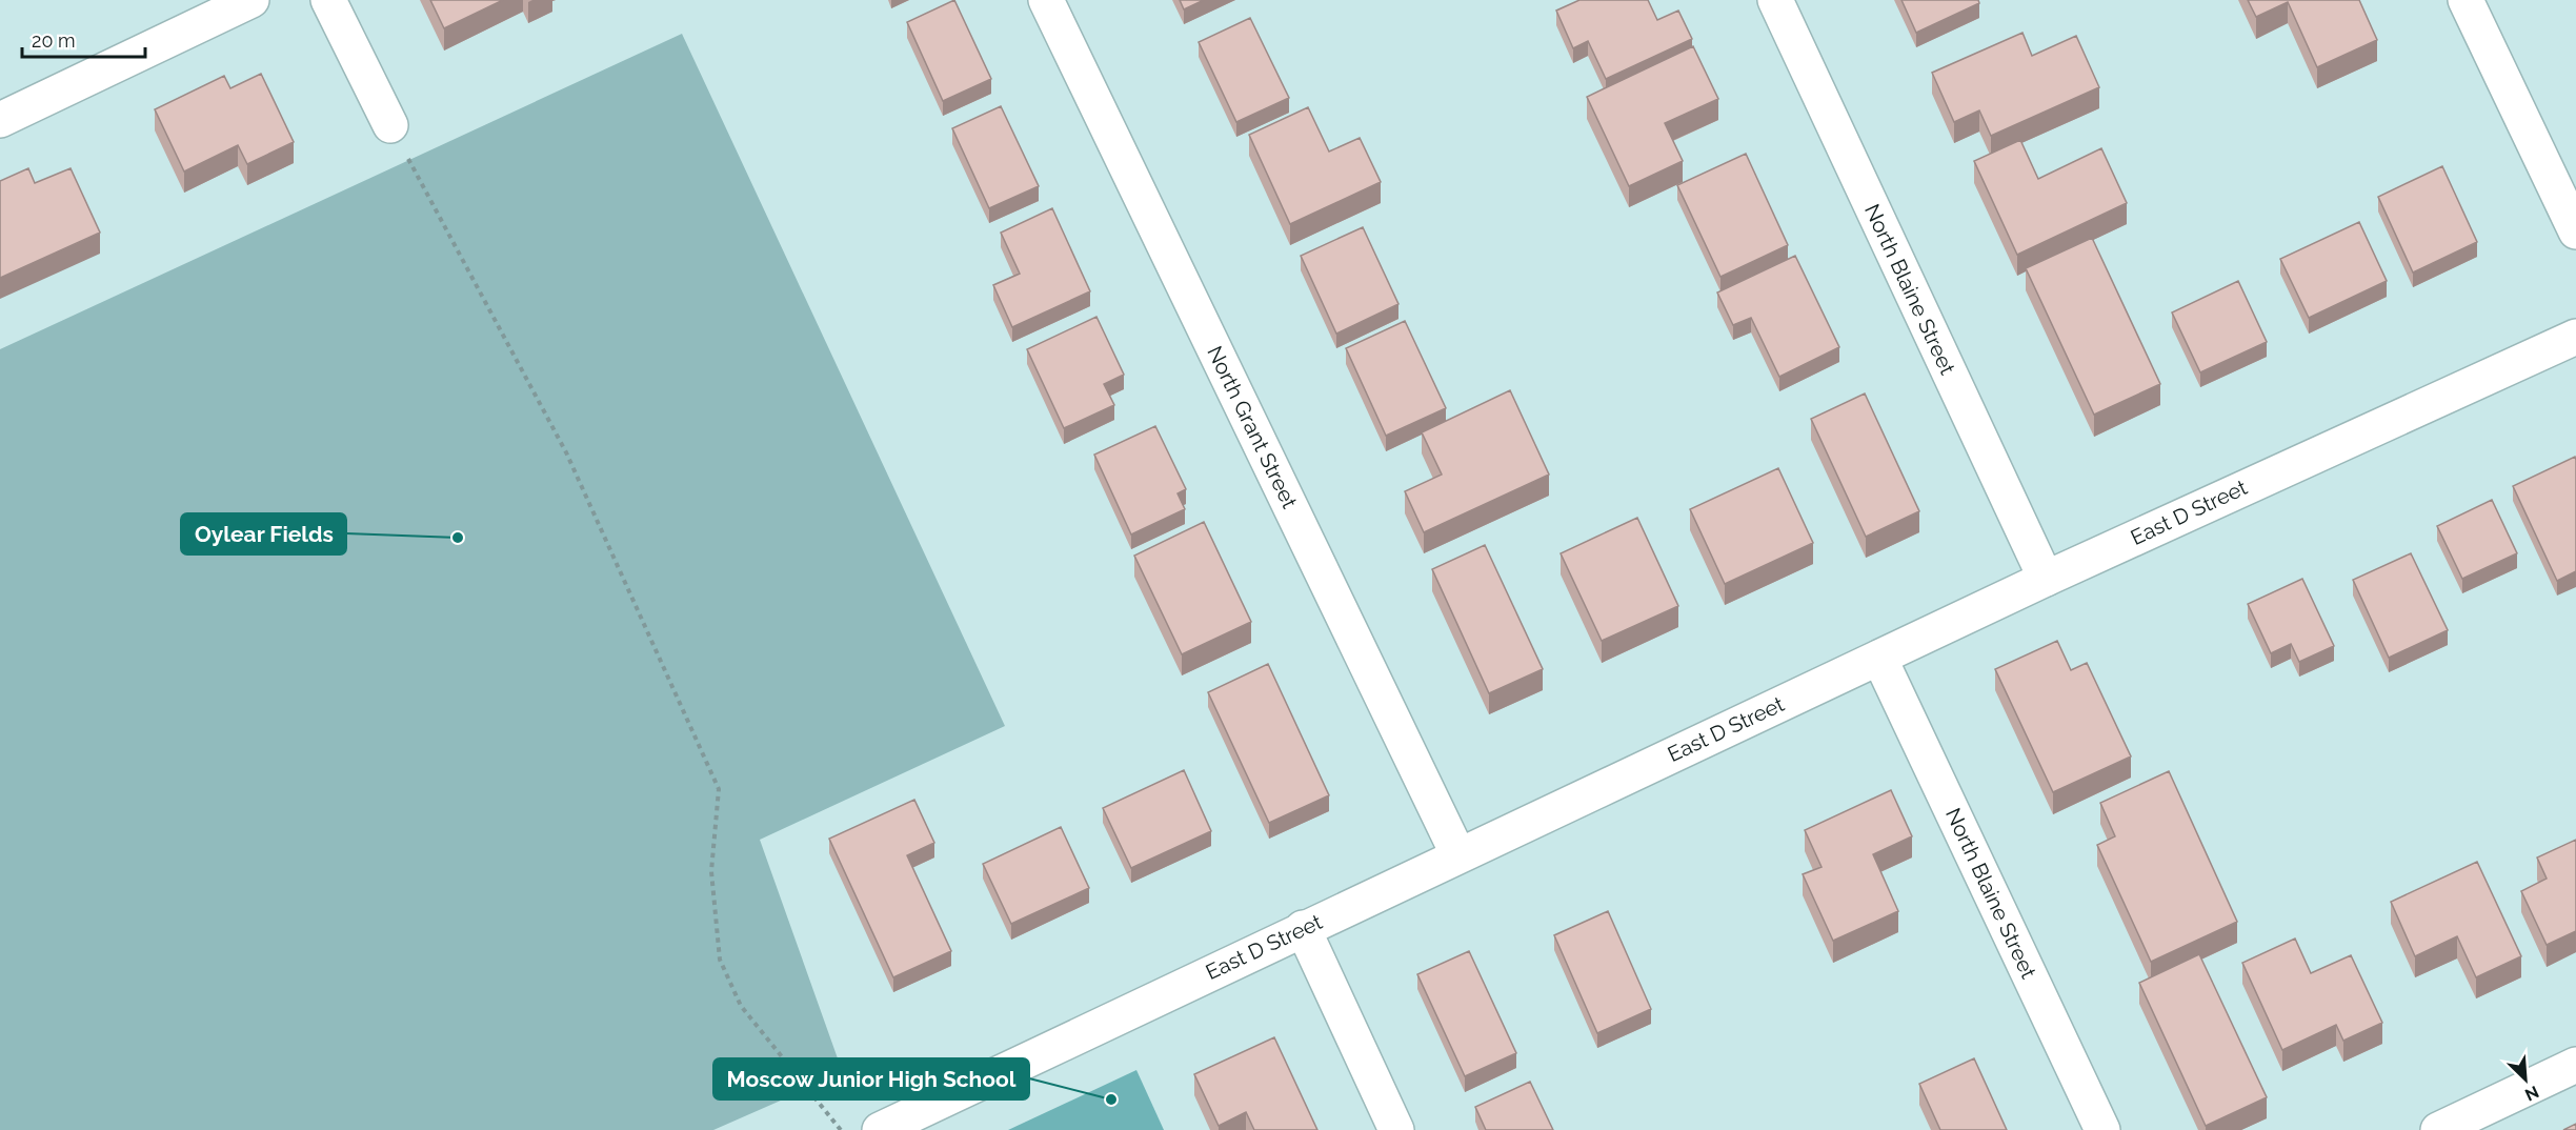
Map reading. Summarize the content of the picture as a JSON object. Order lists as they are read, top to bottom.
{
  "streets": {
    "street": ["North Blaine Street", "North Grant Street", "East D Street"]
  },
  "crossings": [
    ["North Blaine Street", "East D Street"],
    ["North Grant Street", "East D Street"]
  ],
  "places": ["Oylear Fields", "Moscow Junior High School"],
  "scale_bar": "20 m",
  "north": "bottom right"
}
